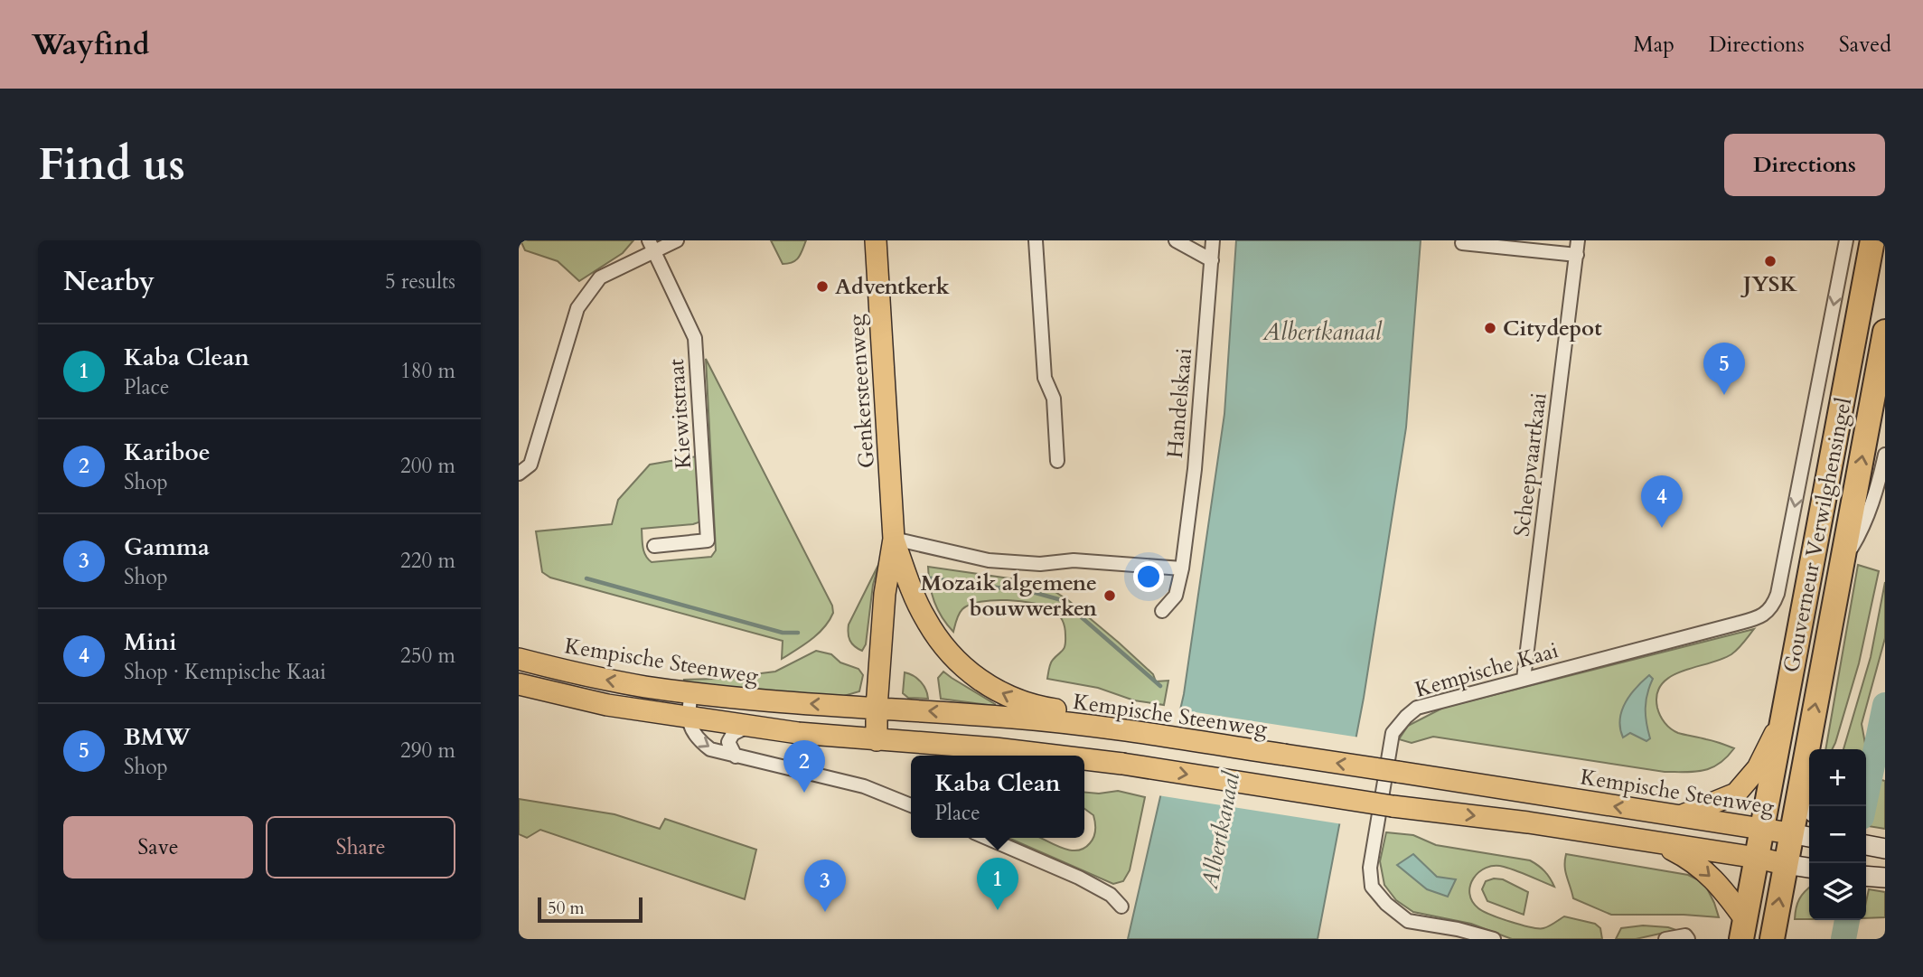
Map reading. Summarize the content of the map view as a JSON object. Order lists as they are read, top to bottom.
{
  "streets": {
    "highway": ["Gouverneur Verwilghensingel"],
    "main road": ["Genkersteenweg", "Kempische Steenweg"],
    "street": [
      "Handelskaai",
      "Kiewitstraat",
      "Scheepvaartkaai",
      "Kempische Kaai"
    ]
  },
  "crossings": [
    ["Genkersteenweg", "Kempische Steenweg"],
    ["Scheepvaartkaai", "Kempische Kaai"],
    ["Gouverneur Verwilghensingel", "Kempische Steenweg"],
    ["Gouverneur Verwilghensingel", "Kempische Kaai"]
  ],
  "one_way": ["Genkersteenweg"],
  "water": ["Albertkanaal"],
  "places": [
    "JYSK",
    "Adventkerk",
    "Citydepot",
    "Mozaik algemene bouwwerken"
  ],
  "scale_bar": "50 m",
  "page": {
    "header": "Wayfind",
    "nav": ["Map", "Directions", "Saved"],
    "buttons": [
      "Directions",
      ["Save", "Share"]
    ],
    "title": "Find us",
    "heading": ["Nearby", "5 results"],
    "list": [
      {
        "mark": "1",
        "name": "Kaba Clean",
        "note": "Place",
        "value": "180 m"
      },
      {
        "mark": "2",
        "name": "Kariboe",
        "note": "Shop",
        "value": "200 m"
      },
      {
        "mark": "3",
        "name": "Gamma",
        "note": "Shop",
        "value": "220 m"
      },
      {
        "mark": "4",
        "name": "Mini",
        "note": "Shop · Kempische Kaai",
        "value": "250 m"
      },
      {
        "mark": "5",
        "name": "BMW",
        "note": "Shop",
        "value": "290 m"
      }
    ],
    "pins": [
      "5",
      "4",
      "2",
      "1",
      "3"
    ],
    "map_buttons": ["+", "−"],
    "popup": ["Kaba Clean", "Place"],
    "scale": "50 m"
  }
}
